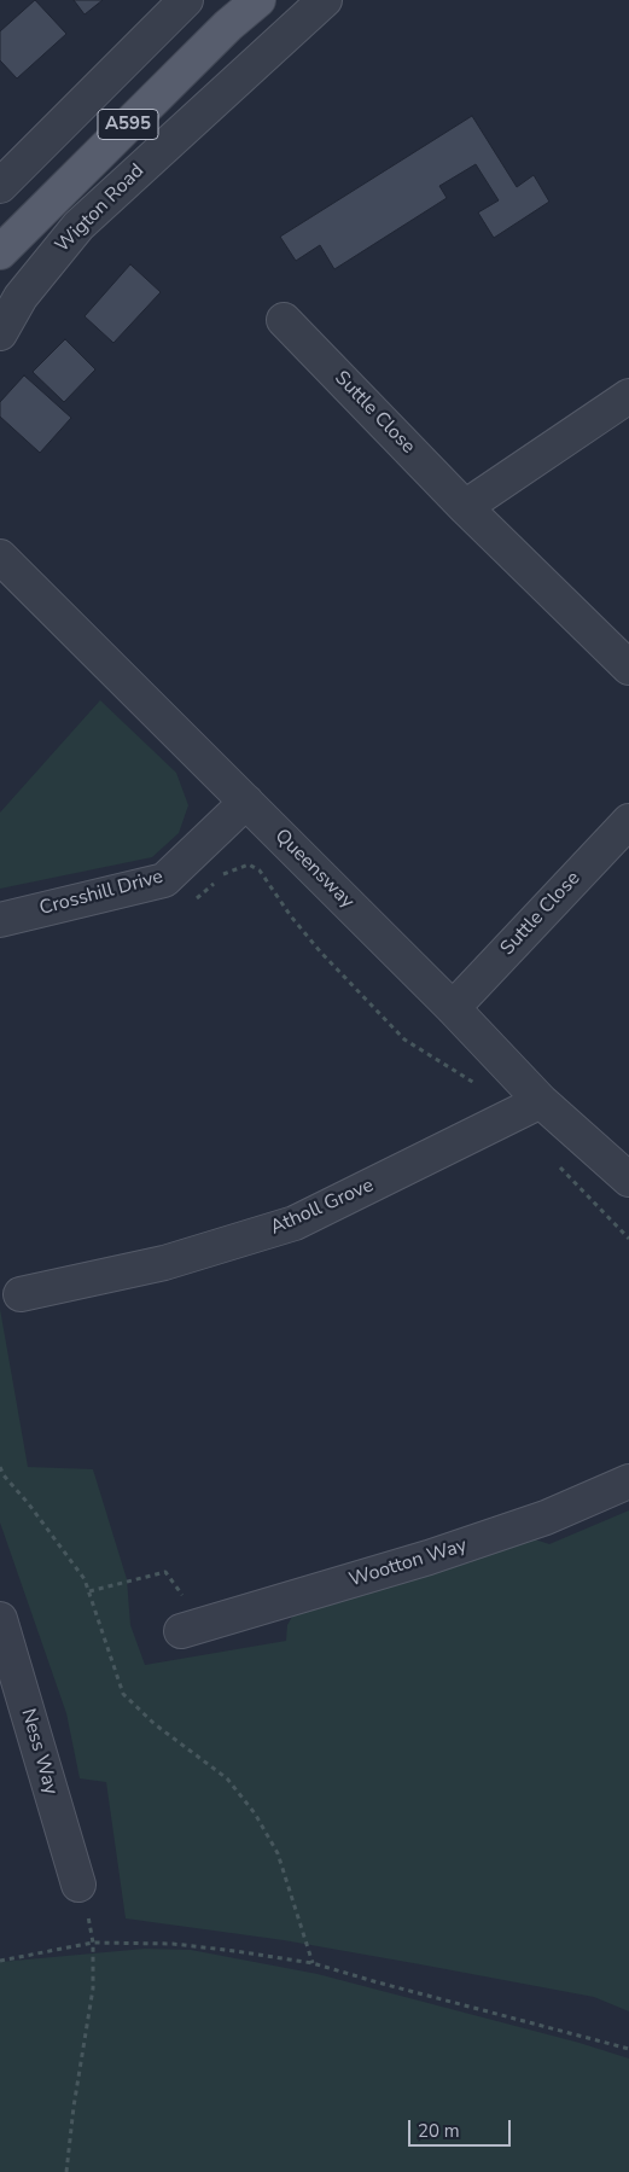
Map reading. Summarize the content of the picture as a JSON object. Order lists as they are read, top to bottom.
{
  "streets": {
    "main road": ["A595", "Wigton Road"],
    "street": [
      "Suttle Close",
      "Queensway",
      "Crosshill Drive",
      "Atholl Grove",
      "Wootton Way",
      "Ness Way"
    ]
  },
  "crossings": [
    ["Suttle Close", "Queensway"],
    ["Queensway", "Crosshill Drive"],
    ["Queensway", "Atholl Grove"]
  ],
  "scale_bar": "20 m"
}
